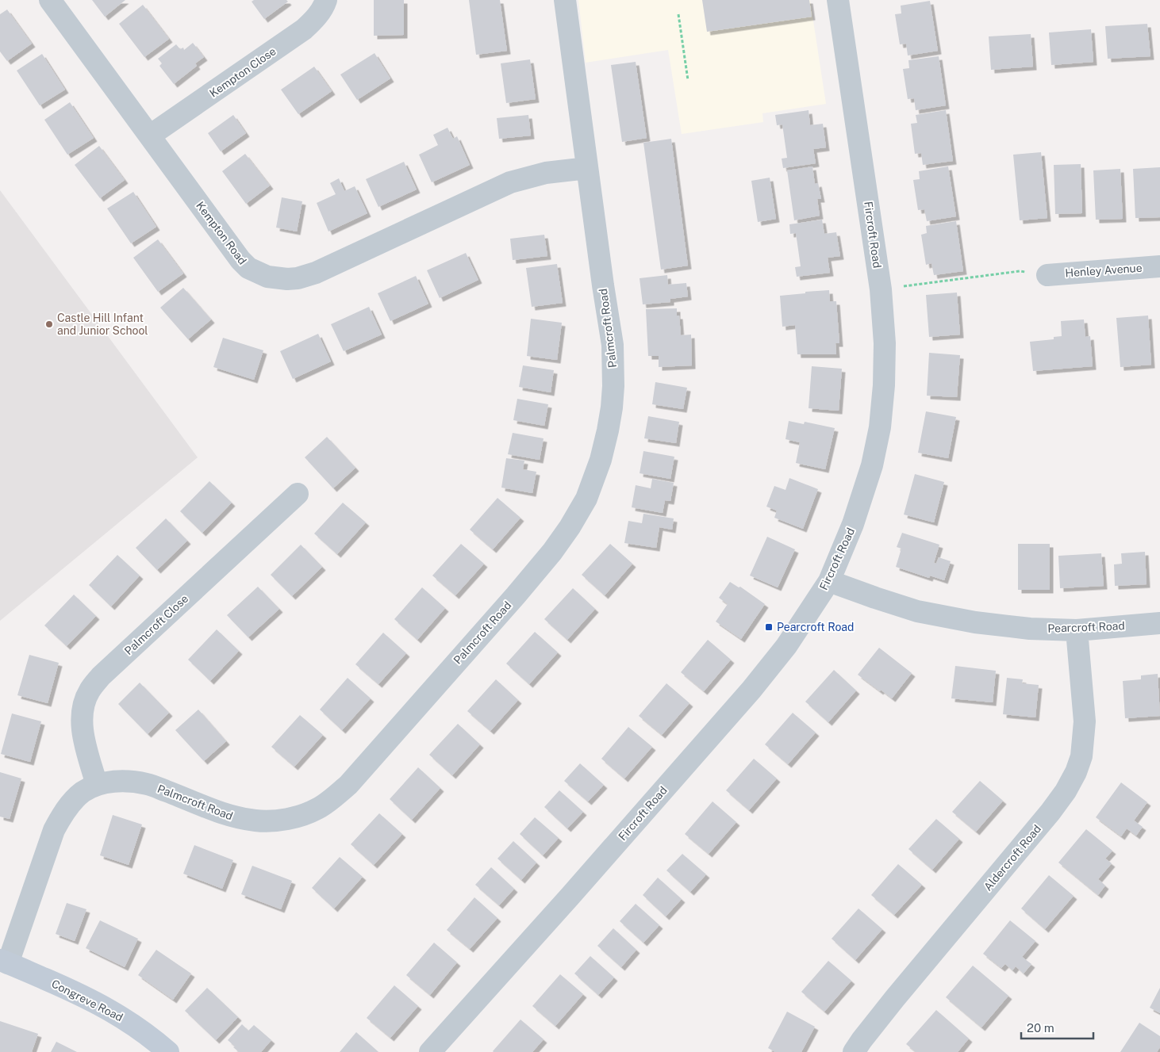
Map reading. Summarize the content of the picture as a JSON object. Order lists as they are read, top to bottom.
{
  "streets": {
    "street": [
      "Kempton Close",
      "Kempton Road",
      "Fircroft Road",
      "Henley Avenue",
      "Palmcroft Road",
      "Palmcroft Close",
      "Pearcroft Road",
      "Aldercroft Road",
      "Congreve Road"
    ]
  },
  "crossings": [
    ["Kempton Close", "Kempton Road"],
    ["Kempton Road", "Palmcroft Road"],
    ["Fircroft Road", "Pearcroft Road"],
    ["Palmcroft Road", "Palmcroft Close"],
    ["Palmcroft Road", "Congreve Road"],
    ["Pearcroft Road", "Aldercroft Road"]
  ],
  "places": {
    "other": ["Castle Hill Infant and Junior School"],
    "transit": ["Pearcroft Road"]
  },
  "scale_bar": "20 m"
}
